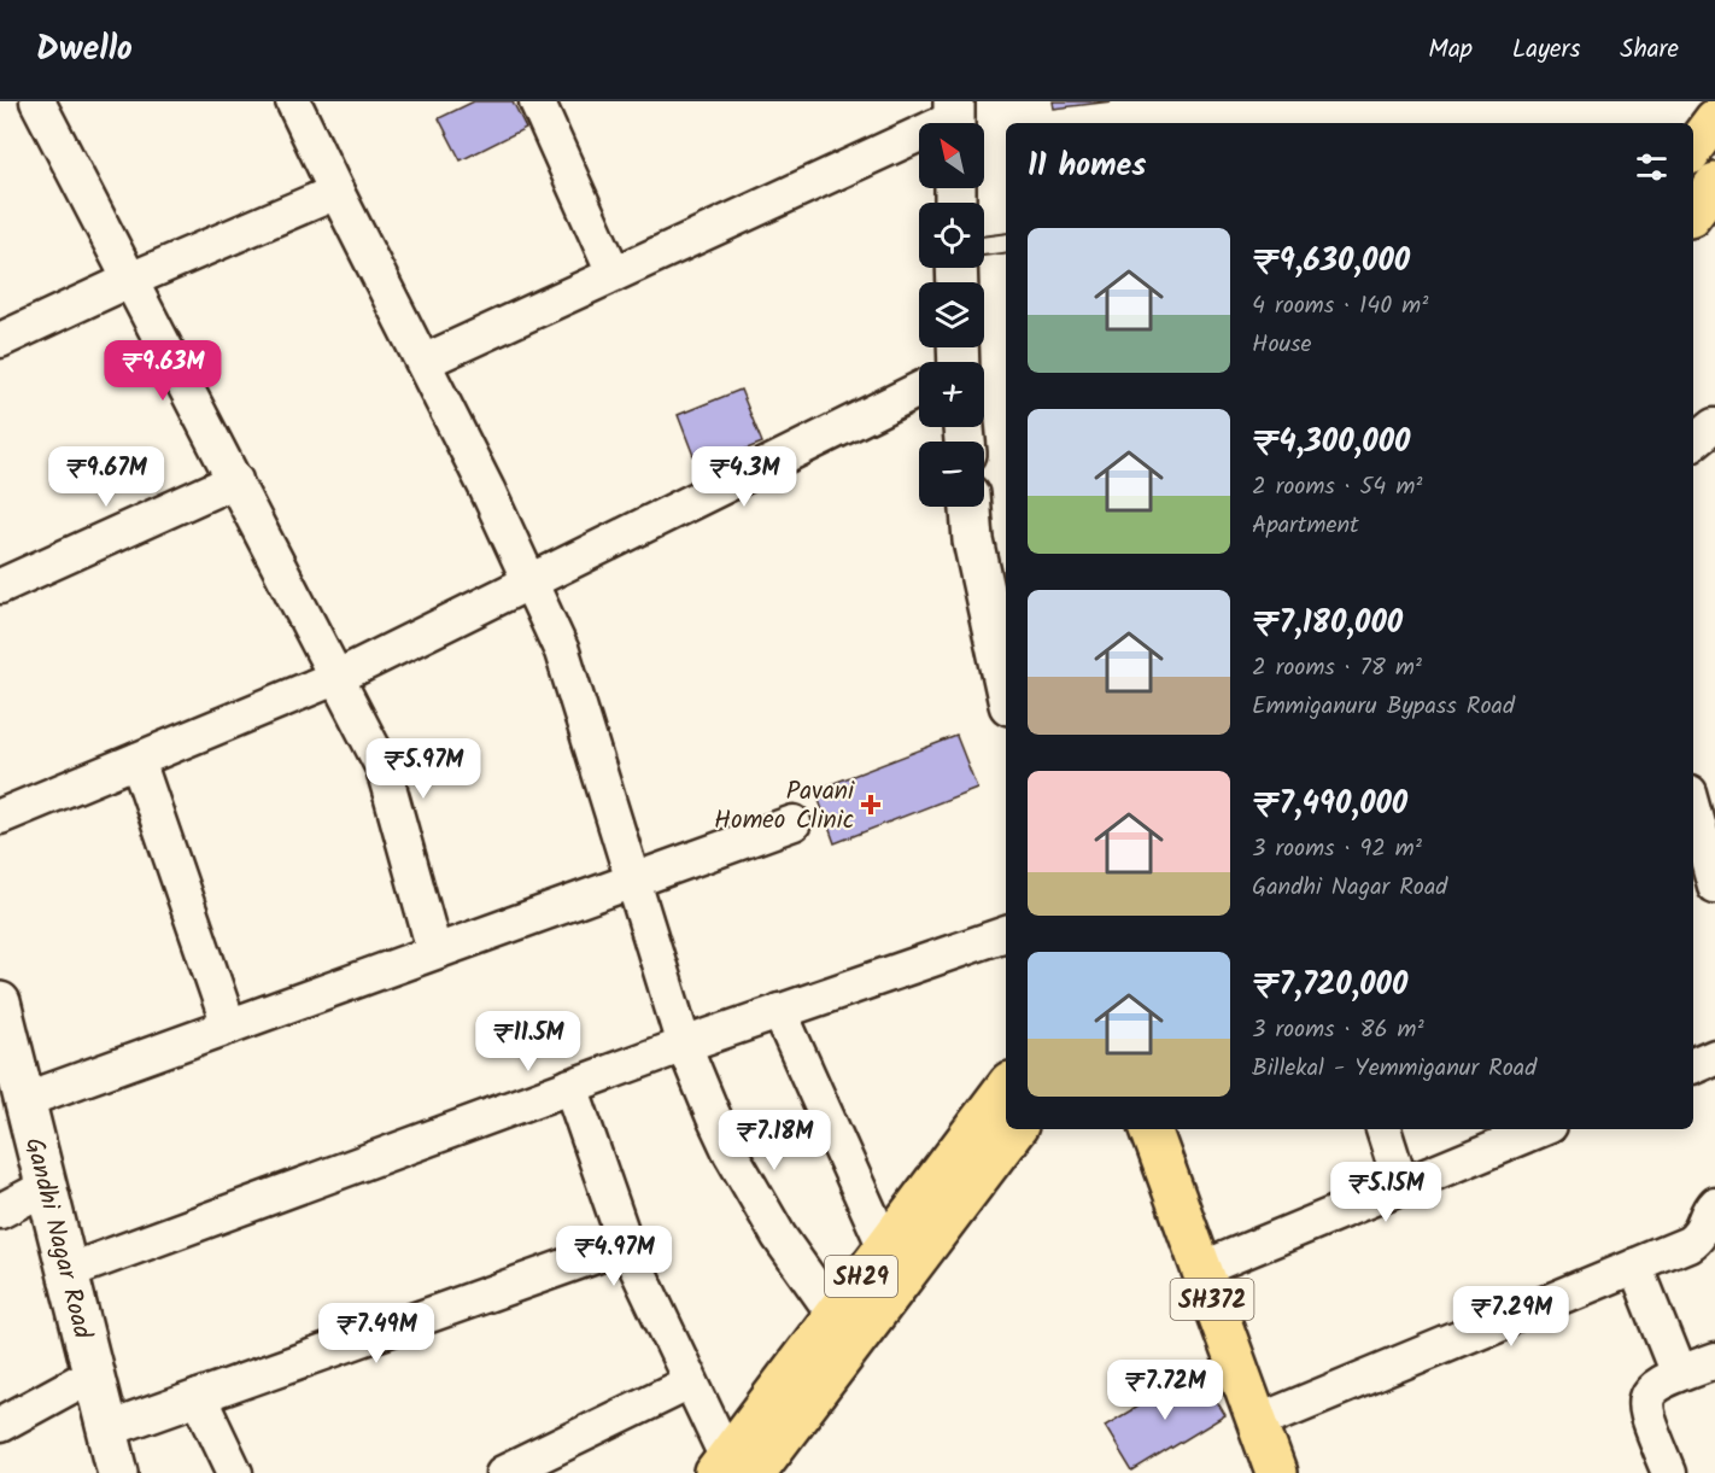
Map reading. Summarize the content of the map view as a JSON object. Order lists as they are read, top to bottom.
{
  "streets": {
    "main road": ["SH29", "SH372"],
    "street": ["Gandhi Nagar Road"]
  },
  "places": {
    "health": ["Pavani Homeo Clinic"]
  },
  "north": "top left",
  "page": {
    "header": "Dwello",
    "nav": ["Map", "Layers", "Share"],
    "map_buttons": ["+", "−"],
    "heading": "11 homes",
    "list": [
      {
        "name": "₹9,630,000",
        "note": "4 rooms · 140 m² · House"
      },
      {
        "name": "₹4,300,000",
        "note": "2 rooms · 54 m² · Apartment"
      },
      {
        "name": "₹7,180,000",
        "note": "2 rooms · 78 m² · Emmiganuru Bypass Road"
      },
      {
        "name": "₹7,490,000",
        "note": "3 rooms · 92 m² · Gandhi Nagar Road"
      },
      {
        "name": "₹7,720,000",
        "note": "3 rooms · 86 m² · Billekal - Yemmiganur Road"
      }
    ],
    "price": [
      "₹9.63M",
      "₹9.67M",
      "₹4.3M",
      "₹5.97M",
      "₹11.5M",
      "₹7.18M",
      "₹5.15M",
      "₹4.97M",
      "₹7.29M",
      "₹7.49M",
      "₹7.72M"
    ]
  }
}
